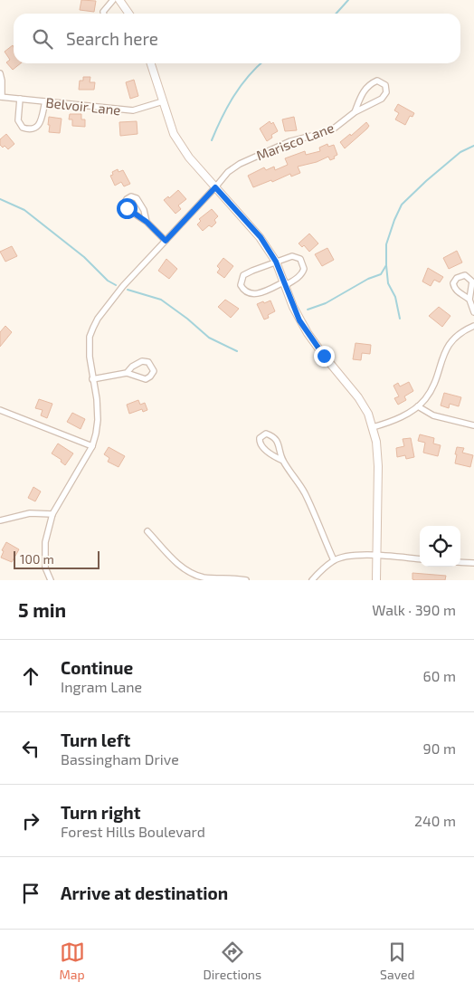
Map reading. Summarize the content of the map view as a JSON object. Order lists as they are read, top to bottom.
{
  "streets": {
    "street": ["Belvoir Lane", "Marisco Lane"]
  },
  "scale_bar": "100 m",
  "page": {
    "search": "Search here",
    "scale": "100 m",
    "heading": ["5 min", "Walk · 390 m"],
    "list": [
      ["Continue", "Ingram Lane", "60 m"],
      ["Turn left", "Bassingham Drive", "90 m"],
      ["Turn right", "Forest Hills Boulevard", "240 m"],
      "Arrive at destination"
    ],
    "nav": ["Map", "Directions", "Saved"]
  }
}
